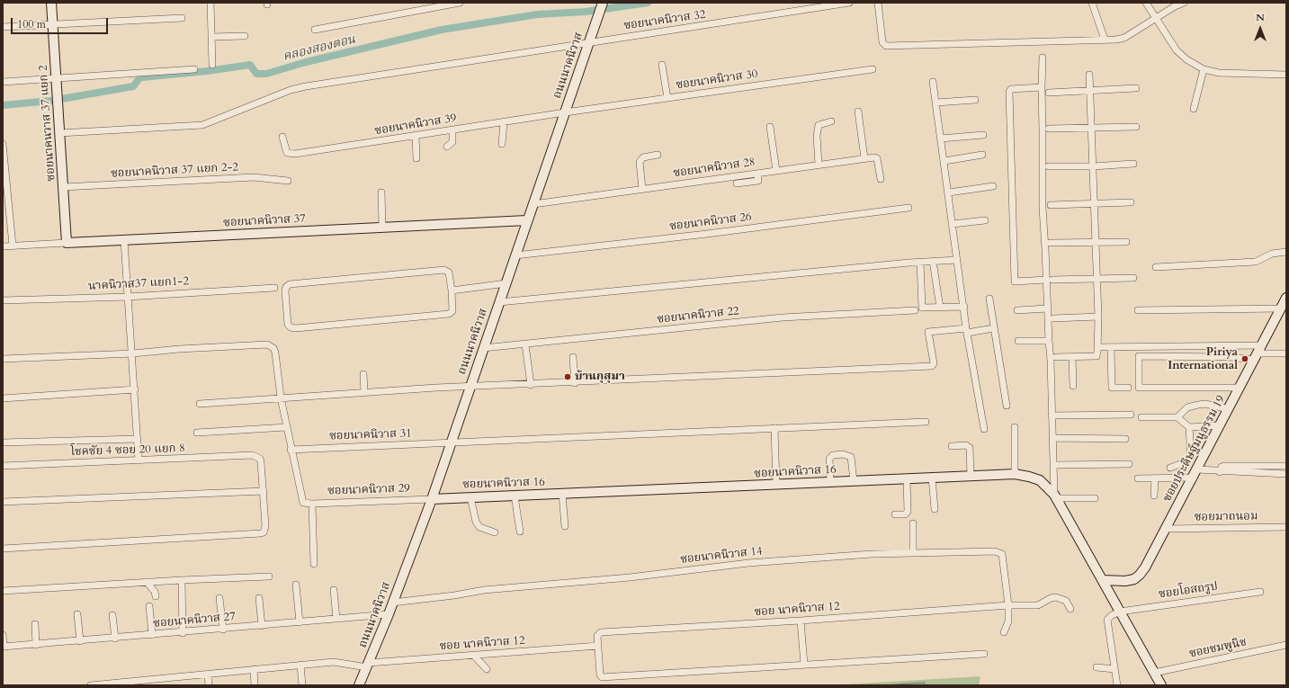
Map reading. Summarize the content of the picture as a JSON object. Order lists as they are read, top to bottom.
{
  "streets": {
    "street": [
      "ซอยนาคนิวาส 32",
      "ถนนนาคนิวาส",
      "ซอยนาคนิวาส 30",
      "ซอยนาคนวาส 37 แยก 2",
      "ซอยนาคนิวาส 39",
      "ซอยนาคนิวาส 28",
      "ซอยนาคนิวาส 37 แยก 2-2",
      "ซอยนาคนิวาส 37",
      "ซอยนาคนิวาส 26",
      "นาคนิวาส37 แยก1-2",
      "ซอยนาคนิวาส 22",
      "ซอยนาคนิวาส 31",
      "ซอยประดิษฐ์มนูธรรม 19",
      "โชคชัย 4 ซอย 20 แยก 8",
      "ซอยนาคนิวาส 16",
      "ซอยนาคนิวาส 29",
      "ซอยมาถนอม",
      "ซอยนาคนิวาส 14",
      "ซอยโอสถรูป",
      "ซอย นาคนิวาส 12",
      "ซอยนาคนิวาส 27",
      "ซอยชมพูนิช"
    ]
  },
  "crossings": [
    ["ซอยนาคนิวาส 32", "ถนนนาคนิวาส"],
    ["ซอยนาคนิวาส 32", "ซอยนาคนวาส 37 แยก 2"],
    ["ถนนนาคนิวาส", "ซอยนาคนิวาส 30"],
    ["ถนนนาคนิวาส", "ซอยนาคนิวาส 39"],
    ["ถนนนาคนิวาส", "ซอยนาคนิวาส 28"],
    ["ถนนนาคนิวาส", "ซอยนาคนิวาส 37"],
    ["ถนนนาคนิวาส", "ซอยนาคนิวาส 26"],
    ["ถนนนาคนิวาส", "ซอยนาคนิวาส 22"],
    ["ถนนนาคนิวาส", "ซอยนาคนิวาส 31"],
    ["ถนนนาคนิวาส", "ซอยนาคนิวาส 16"],
    ["ถนนนาคนิวาส", "ซอยนาคนิวาส 29"],
    ["ถนนนาคนิวาส", "ซอยนาคนิวาส 14"],
    ["ถนนนาคนิวาส", "ซอย นาคนิวาส 12"],
    ["ถนนนาคนิวาส", "ซอยนาคนิวาส 27"],
    ["ซอยนาคนิวาส 30", "ซอยนาคนิวาส 39"],
    ["ซอยนาคนวาส 37 แยก 2", "ซอยนาคนิวาส 37 แยก 2-2"],
    ["ซอยนาคนวาส 37 แยก 2", "ซอยนาคนิวาส 37"],
    ["ซอยประดิษฐ์มนูธรรม 19", "ซอยนาคนิวาส 16"],
    ["ซอยประดิษฐ์มนูธรรม 19", "ซอยมาถนอม"],
    ["ซอยนาคนิวาส 16", "ซอยนาคนิวาส 29"],
    ["ซอยนาคนิวาส 16", "ซอยโอสถรูป"],
    ["ซอยนาคนิวาส 16", "ซอยชมพูนิช"],
    ["ซอยนาคนิวาส 14", "ซอย นาคนิวาส 12"]
  ],
  "water": ["คลองสองตอน"],
  "places": ["Piriya International", "บ้านกุสุมา"],
  "scale_bar": "100 m",
  "north": "top"
}
